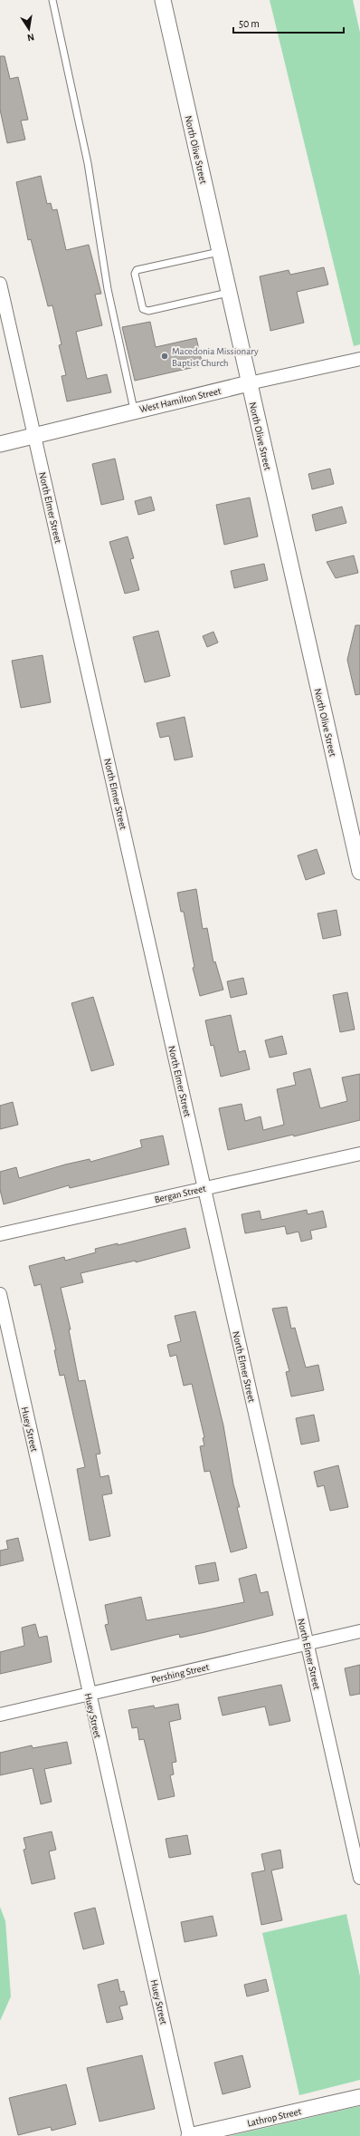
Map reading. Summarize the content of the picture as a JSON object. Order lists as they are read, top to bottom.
{
  "streets": {
    "street": [
      "North Olive Street",
      "West Hamilton Street",
      "North Elmer Street",
      "Bergan Street",
      "Huey Street",
      "Pershing Street",
      "Lathrop Street"
    ]
  },
  "crossings": [
    ["North Olive Street", "West Hamilton Street"],
    ["West Hamilton Street", "North Elmer Street"],
    ["North Elmer Street", "Bergan Street"],
    ["North Elmer Street", "Pershing Street"],
    ["Huey Street", "Pershing Street"],
    ["Huey Street", "Lathrop Street"]
  ],
  "places": ["Macedonia Missionary Baptist Church"],
  "scale_bar": "50 m",
  "north": "bottom"
}
